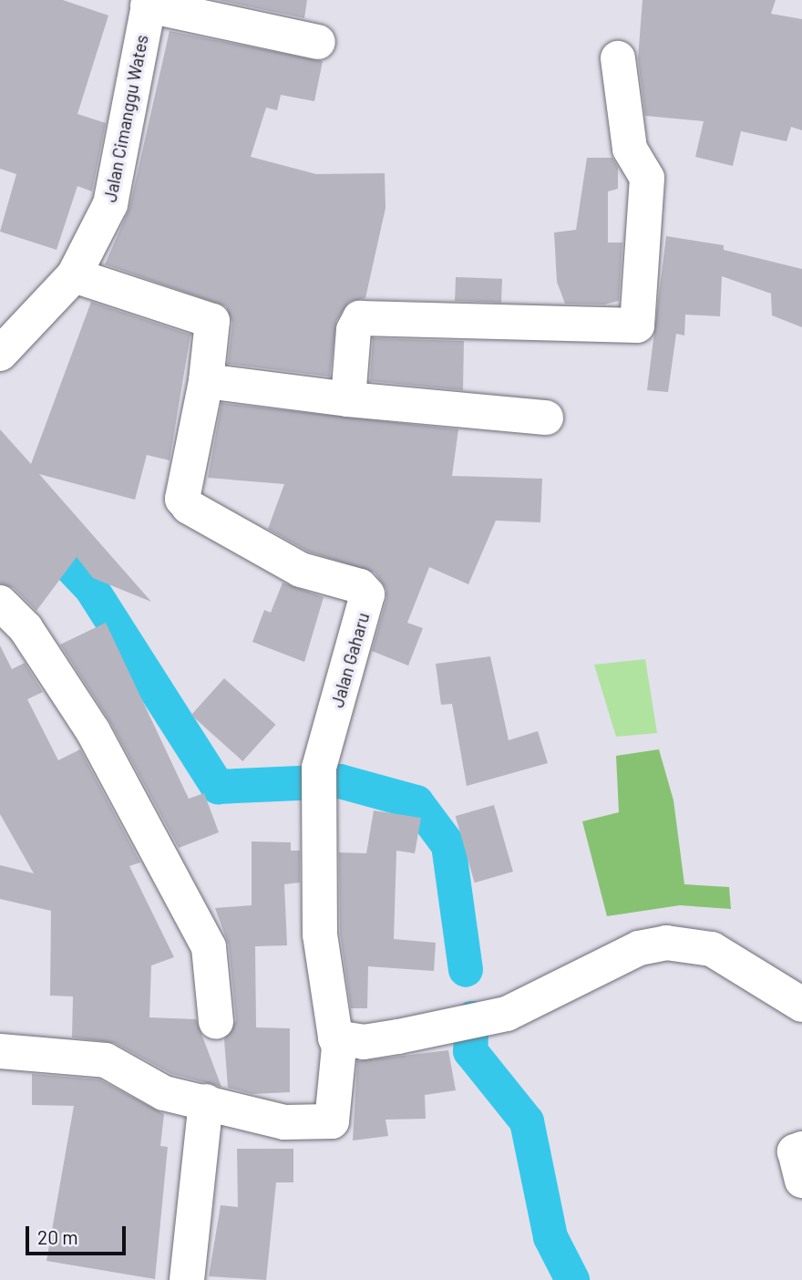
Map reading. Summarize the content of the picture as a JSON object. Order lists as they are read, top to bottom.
{
  "streets": {
    "street": ["Jalan Cimanggu Wates", "Jalan Gaharu"]
  },
  "crossings": [
    ["Jalan Cimanggu Wates", "Jalan Gaharu"]
  ],
  "scale_bar": "20 m"
}
